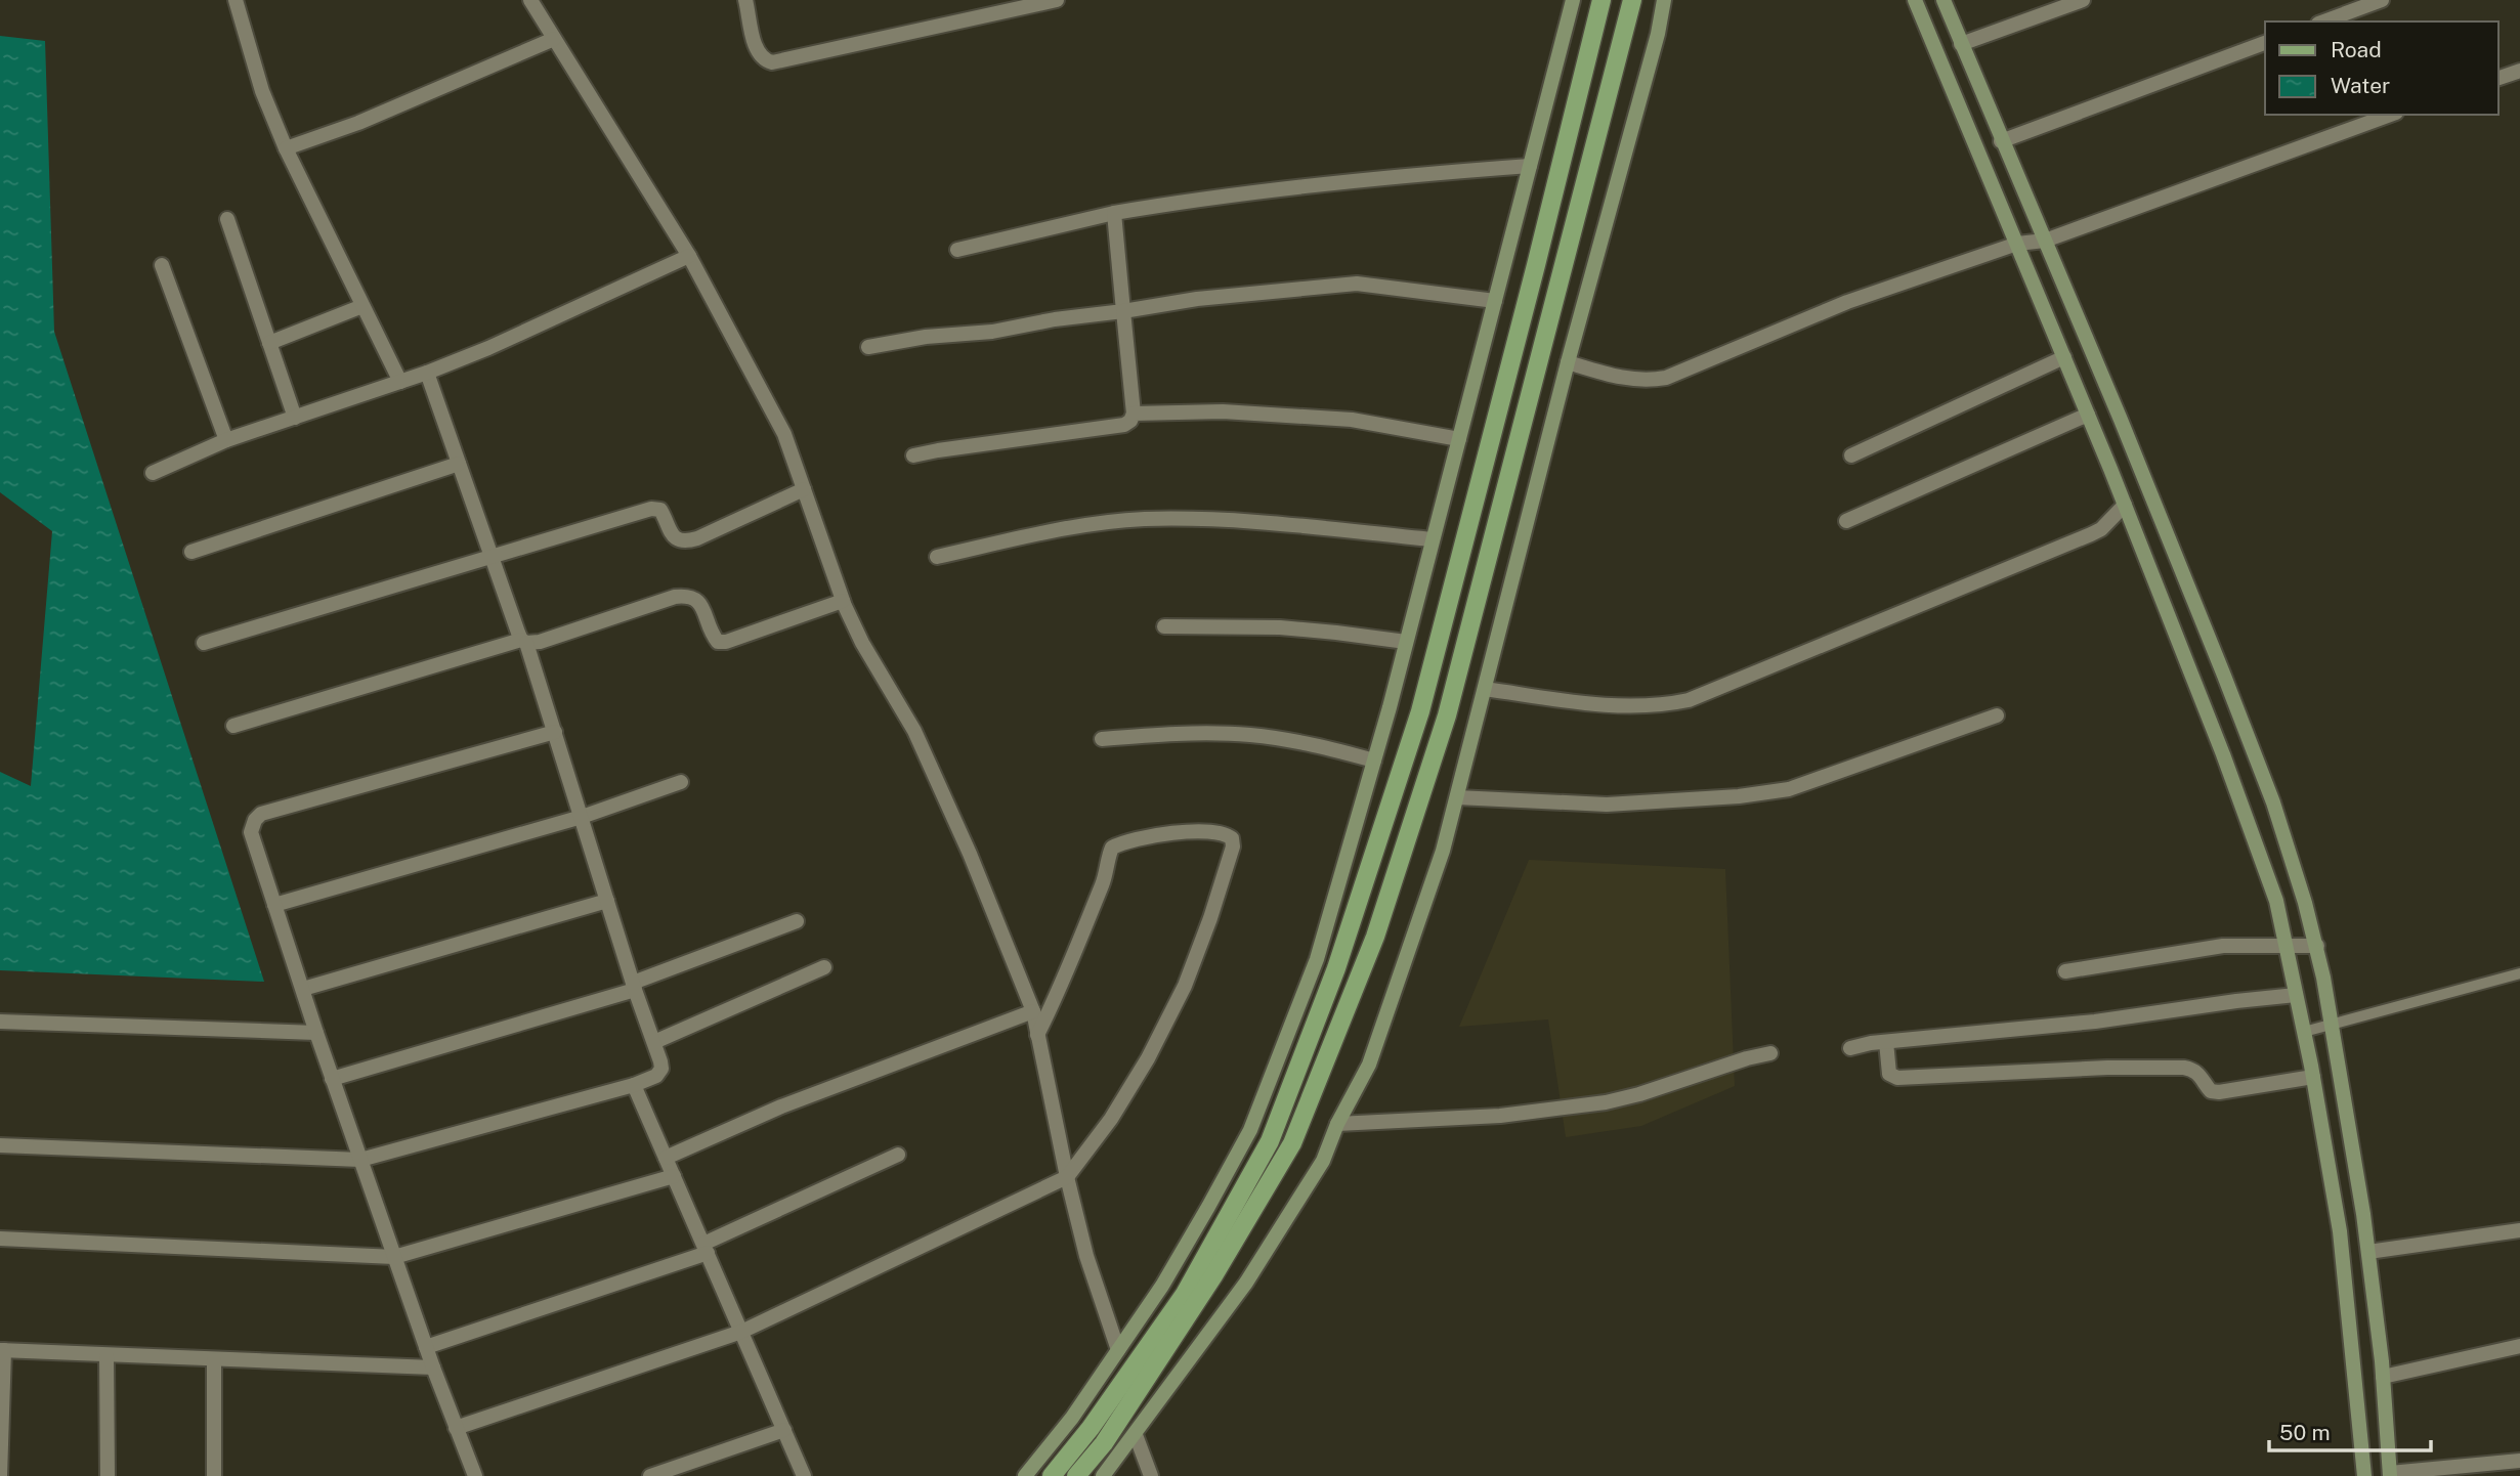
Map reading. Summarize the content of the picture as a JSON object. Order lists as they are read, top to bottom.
{
  "legend": ["Road", "Water"],
  "scale_bar": "50 m"
}
